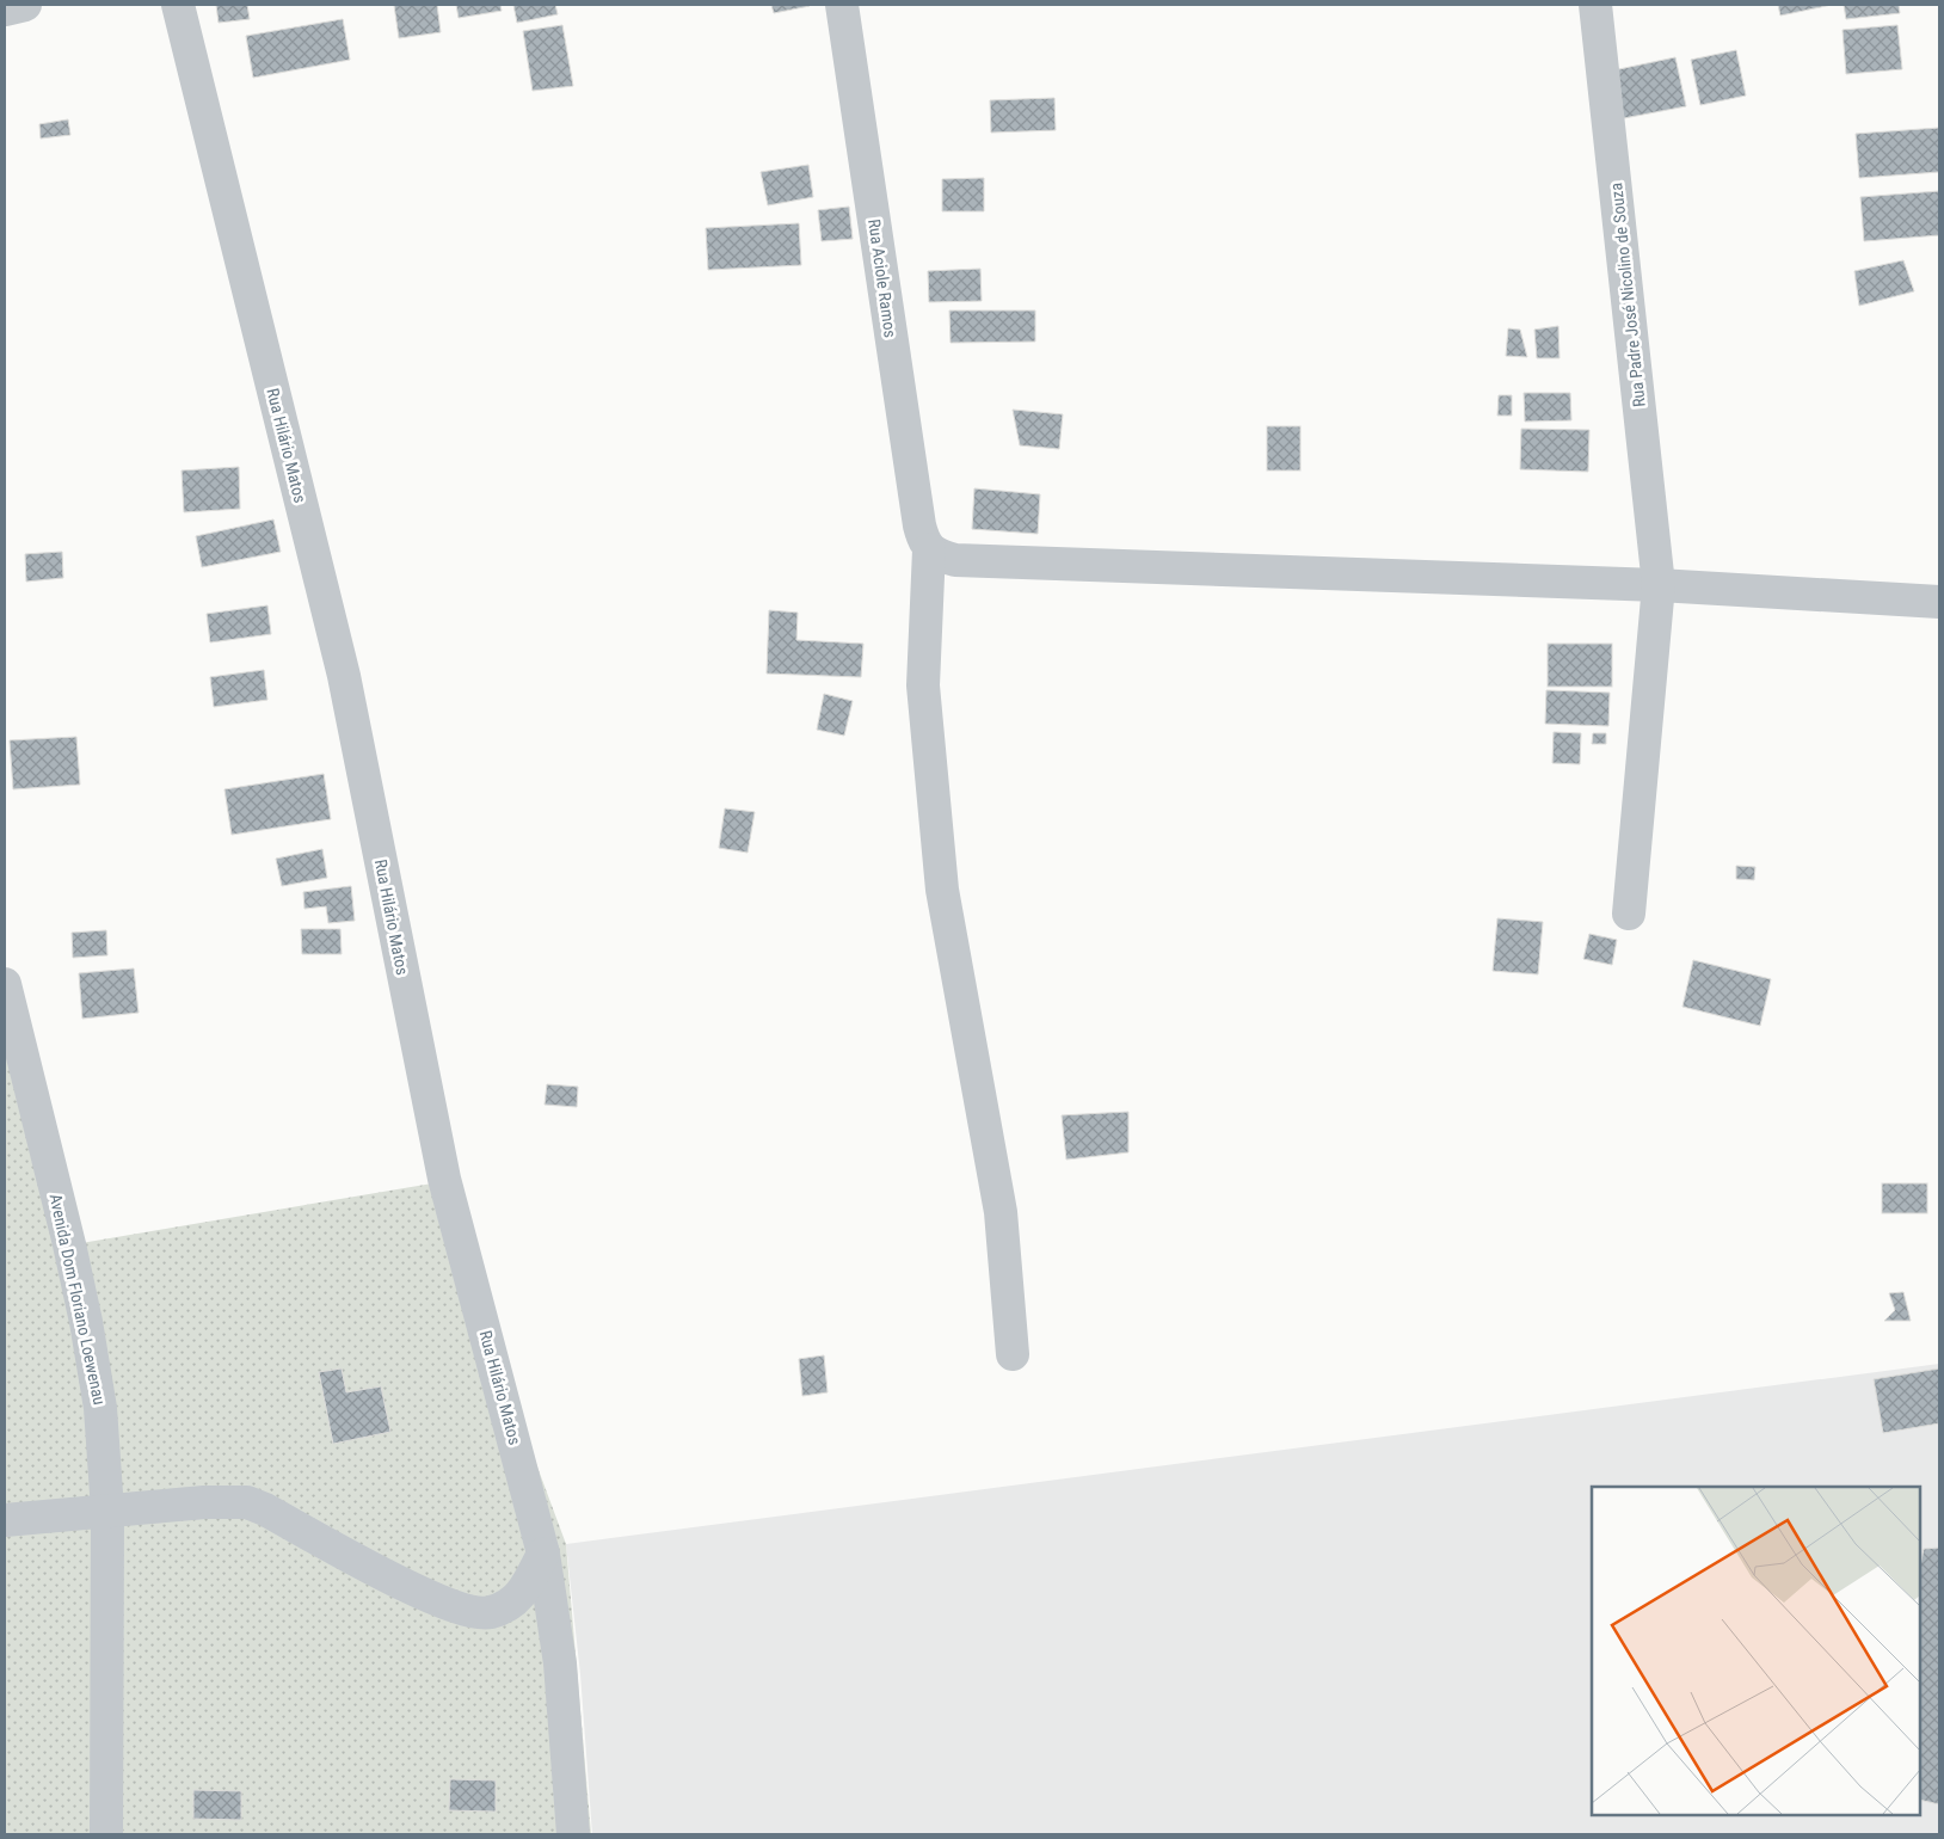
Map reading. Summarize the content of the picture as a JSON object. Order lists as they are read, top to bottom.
{
  "streets": {
    "street": [
      "Rua Aciole Ramos",
      "Rua Padre José Nicolino de Souza",
      "Rua Hilário Matos",
      "Avenida Dom Floriano Loewenau"
    ]
  }
}
